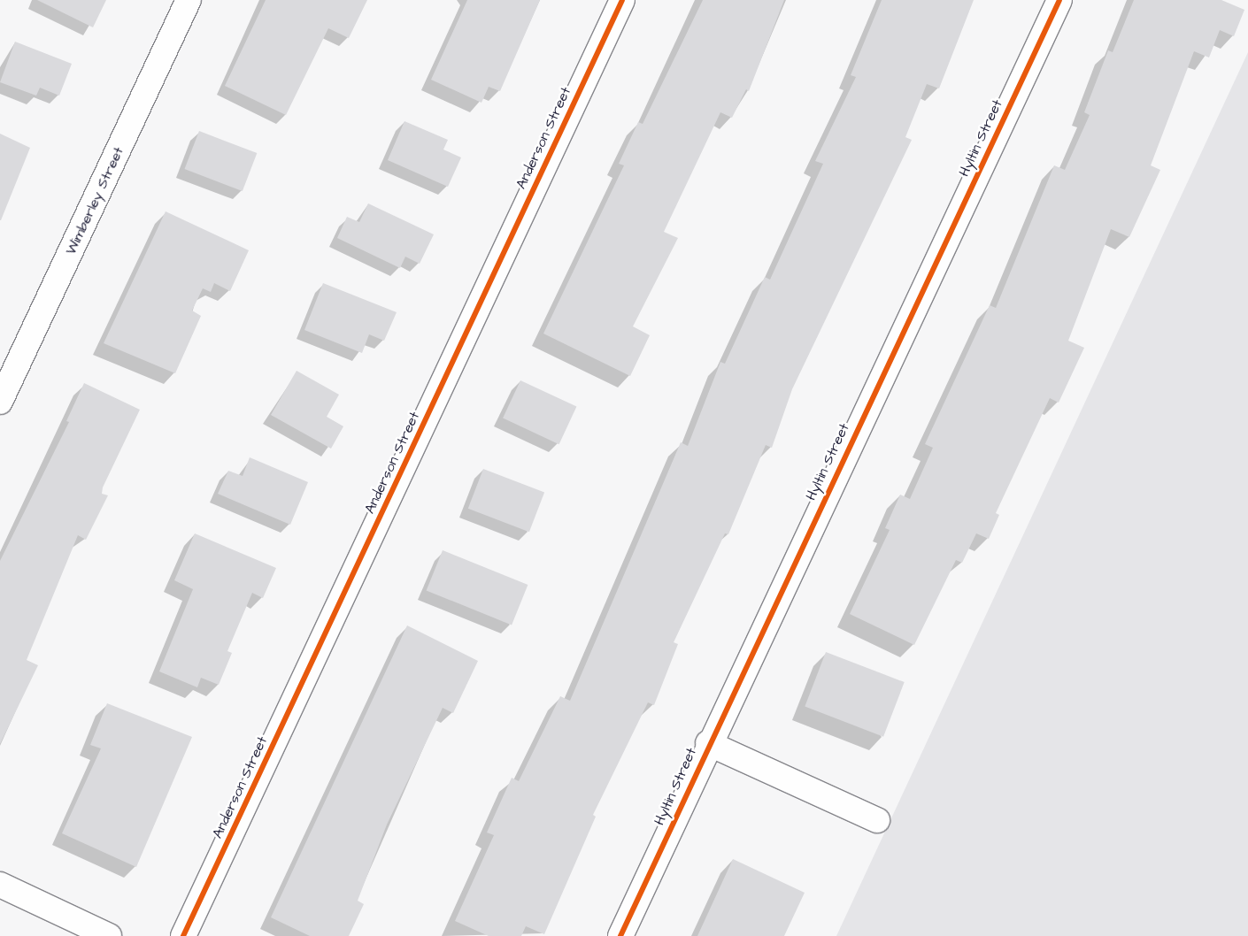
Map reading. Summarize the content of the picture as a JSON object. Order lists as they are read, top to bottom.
{
  "streets": {
    "street": ["Anderson Street", "Hyltin Street", "Wimberley Street"]
  }
}
